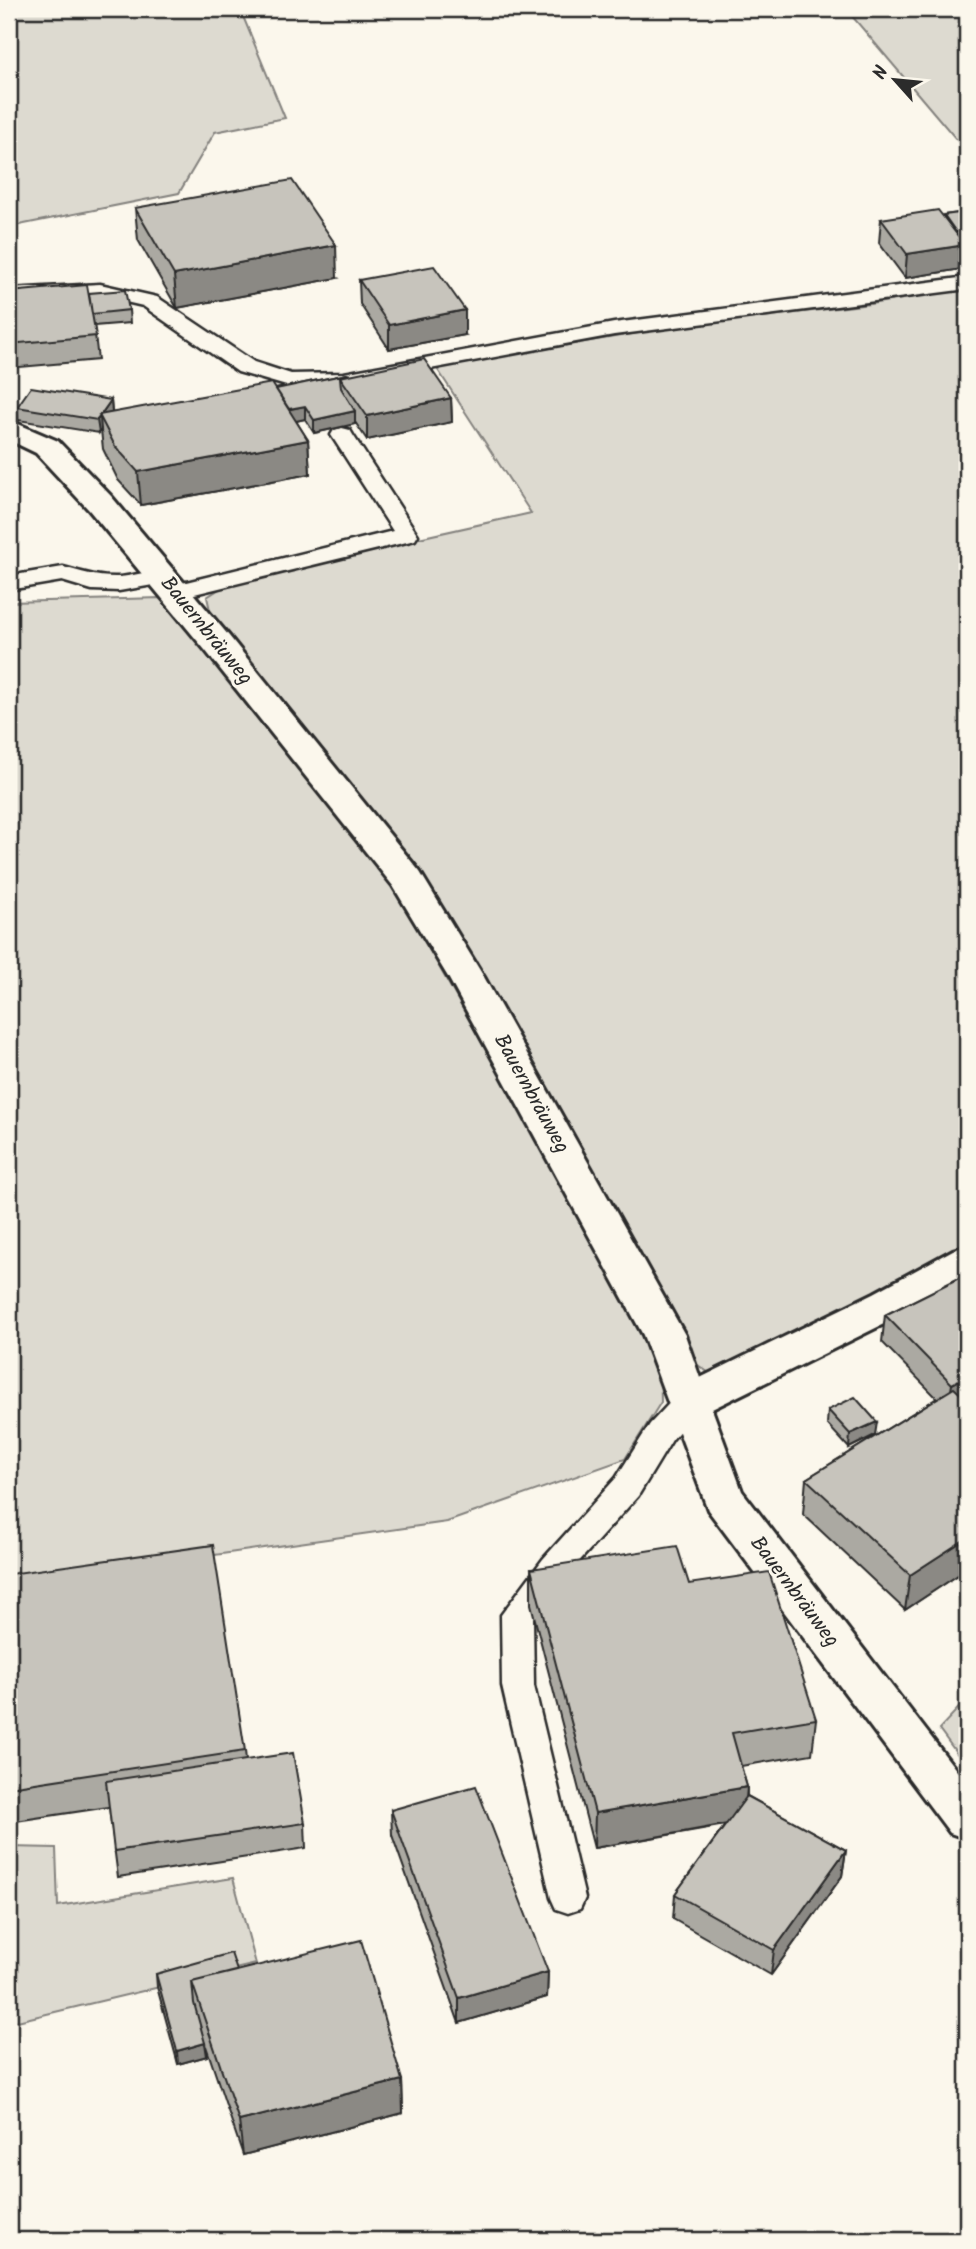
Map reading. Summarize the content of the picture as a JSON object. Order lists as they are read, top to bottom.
{
  "streets": {
    "street": ["Bauernbräuweg"]
  },
  "north": "top left"
}
